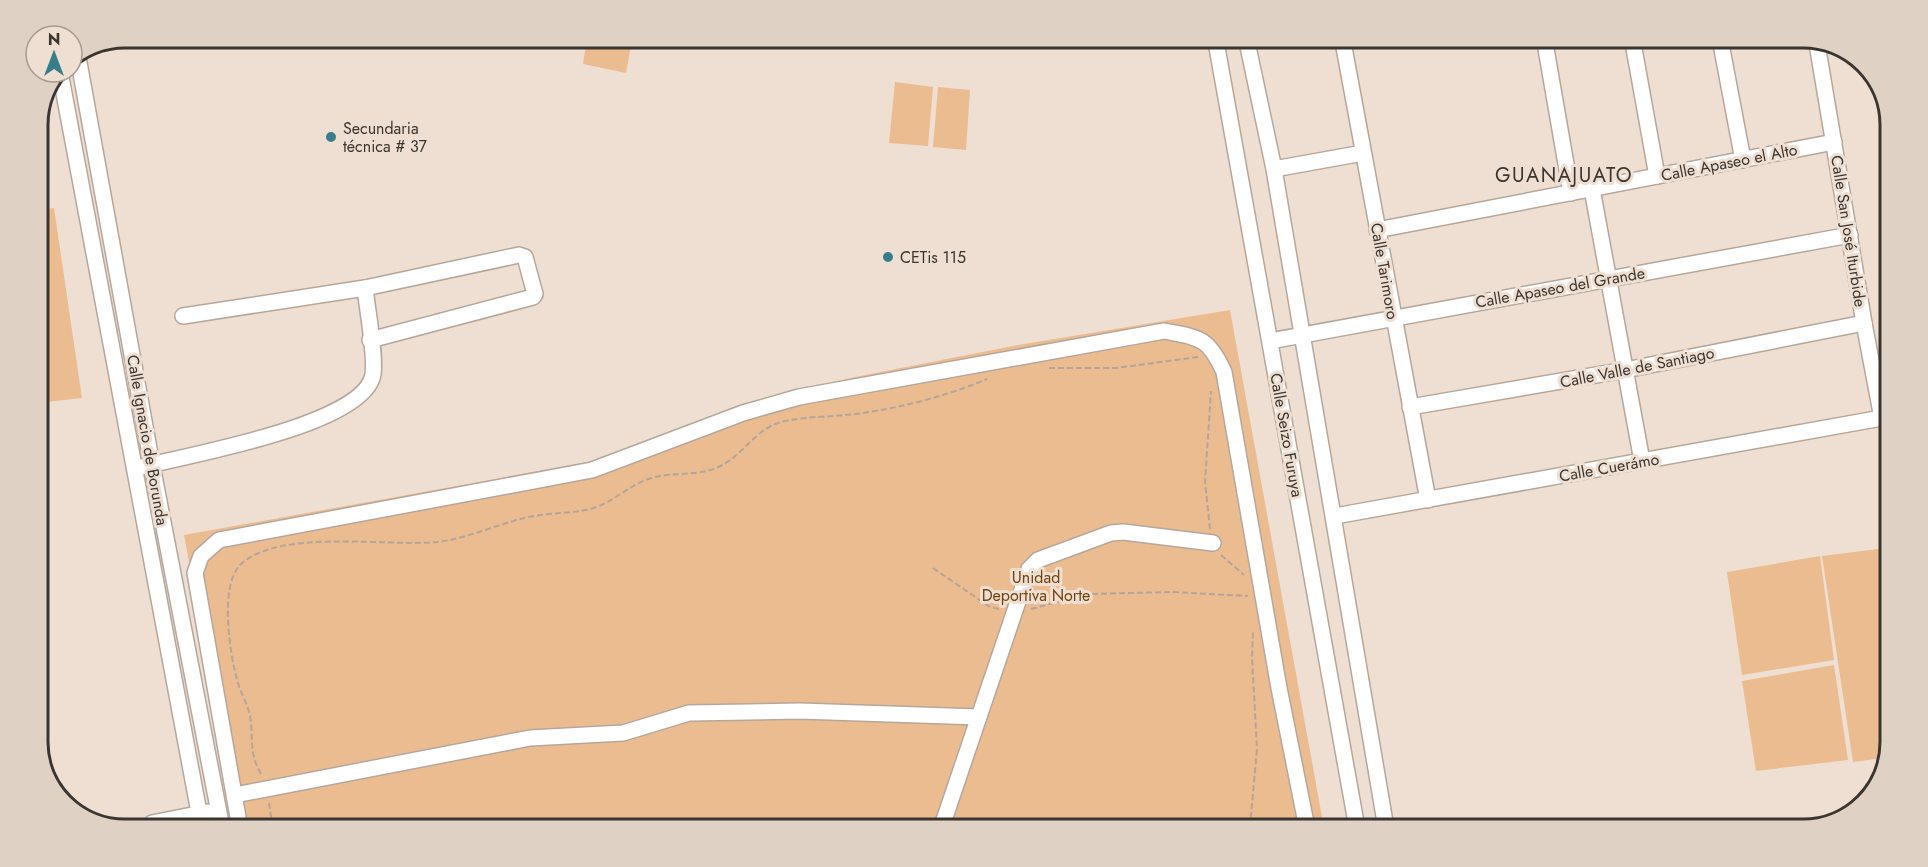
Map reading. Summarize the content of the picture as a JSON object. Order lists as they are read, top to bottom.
{
  "streets": {
    "street": [
      "Calle Apaseo el Alto",
      "Calle San José Iturbide",
      "Calle Tarimoro",
      "Calle Apaseo del Grande",
      "Calle Valle de Santiago",
      "Calle Seizo Furuya",
      "Calle Ignacio de Borunda",
      "Calle Cuerámo"
    ]
  },
  "crossings": [
    ["Calle Apaseo el Alto", "Calle San José Iturbide"],
    ["Calle Apaseo el Alto", "Calle Tarimoro"],
    ["Calle San José Iturbide", "Calle Apaseo del Grande"],
    ["Calle San José Iturbide", "Calle Valle de Santiago"],
    ["Calle Tarimoro", "Calle Apaseo del Grande"],
    ["Calle Tarimoro", "Calle Valle de Santiago"],
    ["Calle Tarimoro", "Calle Cuerámo"],
    ["Calle Apaseo del Grande", "Calle Seizo Furuya"],
    ["Calle Seizo Furuya", "Calle Cuerámo"]
  ],
  "districts": ["GUANAJUATO"],
  "parks": ["Unidad Deportiva Norte"],
  "places": ["Secundaria técnica # 37", "CETis 115"],
  "north": "top"
}
